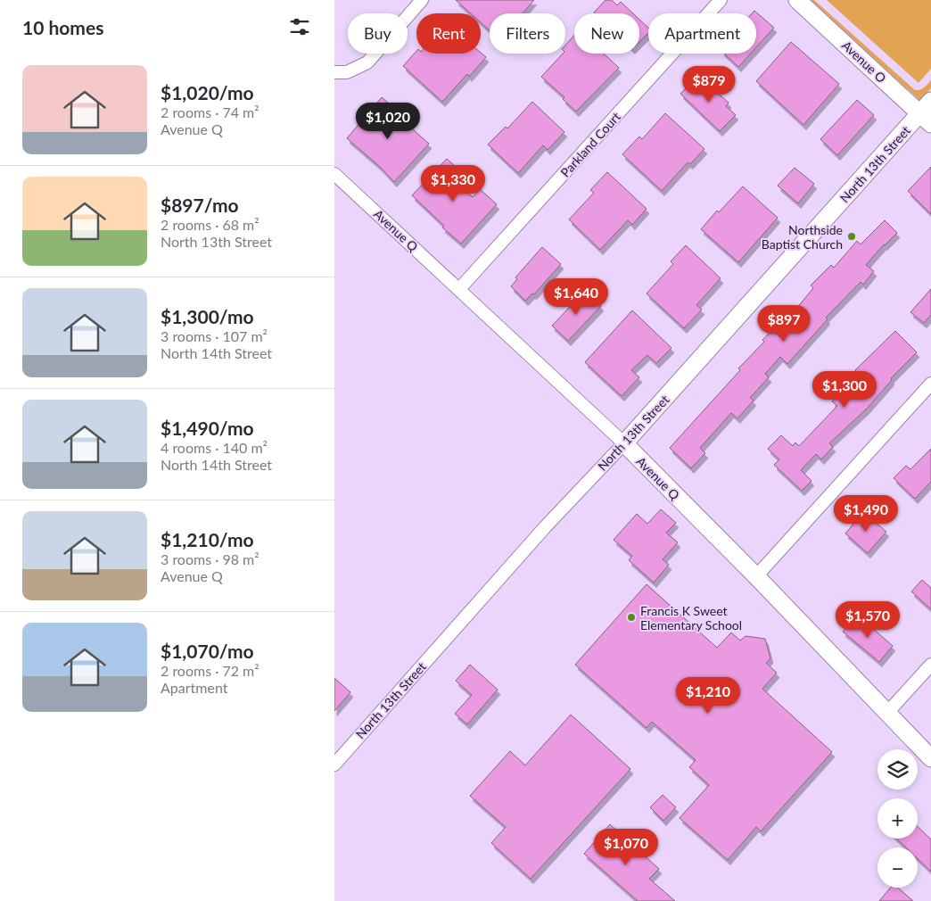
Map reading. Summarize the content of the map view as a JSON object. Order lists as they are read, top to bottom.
{
  "streets": {
    "street": [
      "Avenue O",
      "Parkland Court",
      "North 13th Street",
      "Avenue Q"
    ]
  },
  "crossings": [
    ["Avenue O", "North 13th Street"],
    ["Parkland Court", "Avenue Q"],
    ["North 13th Street", "Avenue Q"]
  ],
  "places": ["Northside Baptist Church", "Francis K Sweet Elementary School"],
  "page": {
    "heading": "10 homes",
    "chip": [
      "Buy",
      "Rent",
      "Filters",
      "New",
      "Apartment"
    ],
    "list": [
      {
        "name": "$1,020/mo",
        "note": "2 rooms · 74 m² · Avenue Q"
      },
      {
        "name": "$897/mo",
        "note": "2 rooms · 68 m² · North 13th Street"
      },
      {
        "name": "$1,300/mo",
        "note": "3 rooms · 107 m² · North 14th Street"
      },
      {
        "name": "$1,490/mo",
        "note": "4 rooms · 140 m² · North 14th Street"
      },
      {
        "name": "$1,210/mo",
        "note": "3 rooms · 98 m² · Avenue Q"
      },
      {
        "name": "$1,070/mo",
        "note": "2 rooms · 72 m² · Apartment"
      }
    ],
    "price": [
      "$879",
      "$1,020",
      "$1,330",
      "$1,640",
      "$897",
      "$1,300",
      "$1,490",
      "$1,570",
      "$1,210",
      "$1,070"
    ],
    "map_buttons": ["+", "−"]
  }
}
